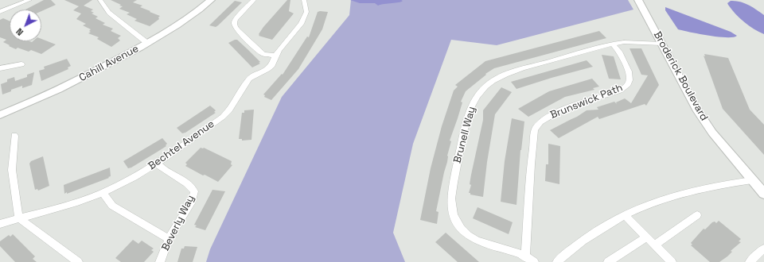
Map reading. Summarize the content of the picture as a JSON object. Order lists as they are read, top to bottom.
{
  "streets": {
    "street": [
      "Cahill Avenue",
      "Broderick Boulevard",
      "Brunswick Path",
      "Brunell Way",
      "Bechtel Avenue",
      "Beverly Way"
    ]
  },
  "crossings": [
    ["Broderick Boulevard", "Brunell Way"],
    ["Brunswick Path", "Brunell Way"],
    ["Bechtel Avenue", "Beverly Way"]
  ],
  "north": "bottom left"
}
